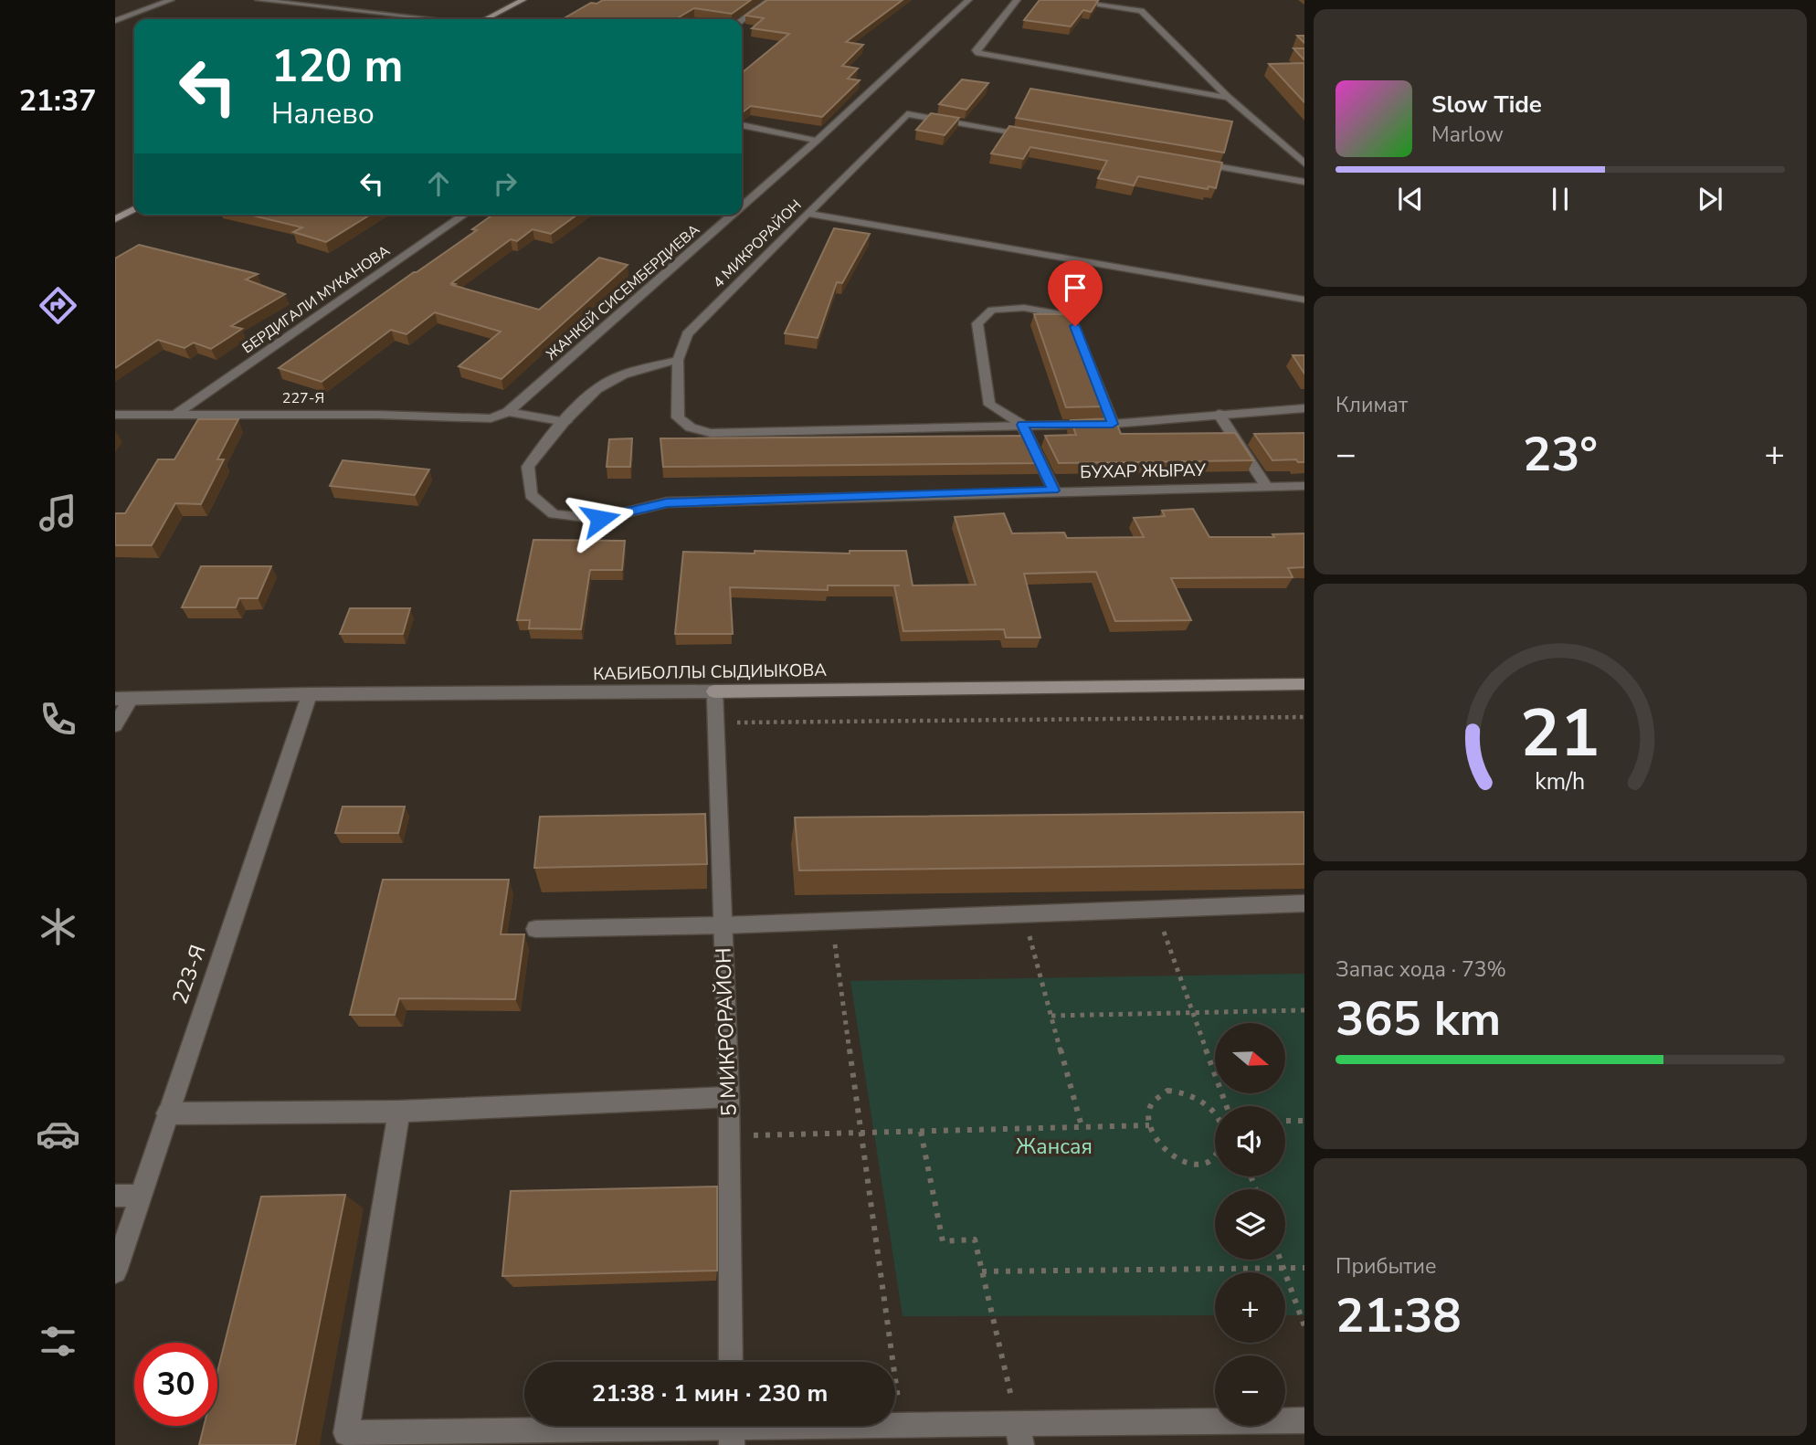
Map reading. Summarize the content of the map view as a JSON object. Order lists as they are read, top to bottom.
{
  "streets": {
    "street": [
      "4 МИКРОРАЙОН",
      "ЖАНКЕЙ СИСЕМБЕРДИЕВА",
      "БЕРДИГАЛИ МУКАНОВА",
      "227-Я",
      "БУХАР ЖЫРАУ",
      "КАБИБОЛЛЫ СЫДИЫКОВА",
      "223-Я",
      "5 МИКРОРАЙОН"
    ]
  },
  "crossings": [
    ["4 МИКРОРАЙОН", "БУХАР ЖЫРАУ"],
    ["ЖАНКЕЙ СИСЕМБЕРДИЕВА", "227-Я"],
    ["БЕРДИГАЛИ МУКАНОВА", "227-Я"],
    ["КАБИБОЛЛЫ СЫДИЫКОВА", "223-Я"],
    ["КАБИБОЛЛЫ СЫДИЫКОВА", "5 МИКРОРАЙОН"]
  ],
  "parks": ["Жансая"],
  "north": "right",
  "page": {
    "tabs": "21:37",
    "turn": ["120 m", "Налево"],
    "song": ["Slow Tide", "Marlow"],
    "tile": [
      "Климат",
      ["Запас хода · 73%", "365 km"],
      ["Прибытие", "21:38"]
    ],
    "heat": ["−", "23°", "+"],
    "map_buttons": ["+", "−"],
    "limit": "30",
    "trip": "21:38 · 1 мин · 230 m",
    "gauge": ["21", "km/h"]
  }
}
